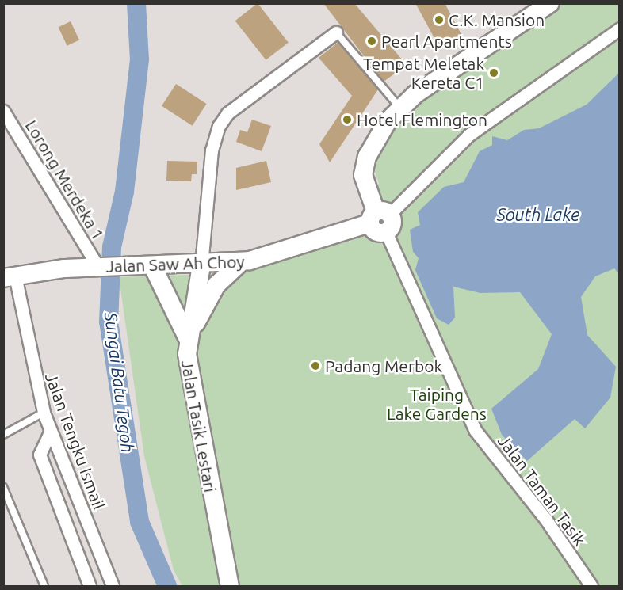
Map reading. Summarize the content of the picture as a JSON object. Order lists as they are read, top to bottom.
{
  "streets": {
    "street": [
      "Lorong Merdeka 1",
      "Jalan Saw Ah Choy",
      "Jalan Tasik Lestari",
      "Jalan Tengku Ismail",
      "Jalan Taman Tasik"
    ]
  },
  "crossings": [
    ["Lorong Merdeka 1", "Jalan Saw Ah Choy"],
    ["Jalan Saw Ah Choy", "Jalan Tasik Lestari"],
    ["Jalan Saw Ah Choy", "Jalan Tengku Ismail"]
  ],
  "water": ["South Lake", "Sungai Batu Tegoh"],
  "parks": ["Taiping Lake Gardens"],
  "places": [
    "C.K. Mansion",
    "Pearl Apartments",
    "Tempat Meletak Kereta C1",
    "Hotel Flemington",
    "Padang Merbok"
  ]
}
